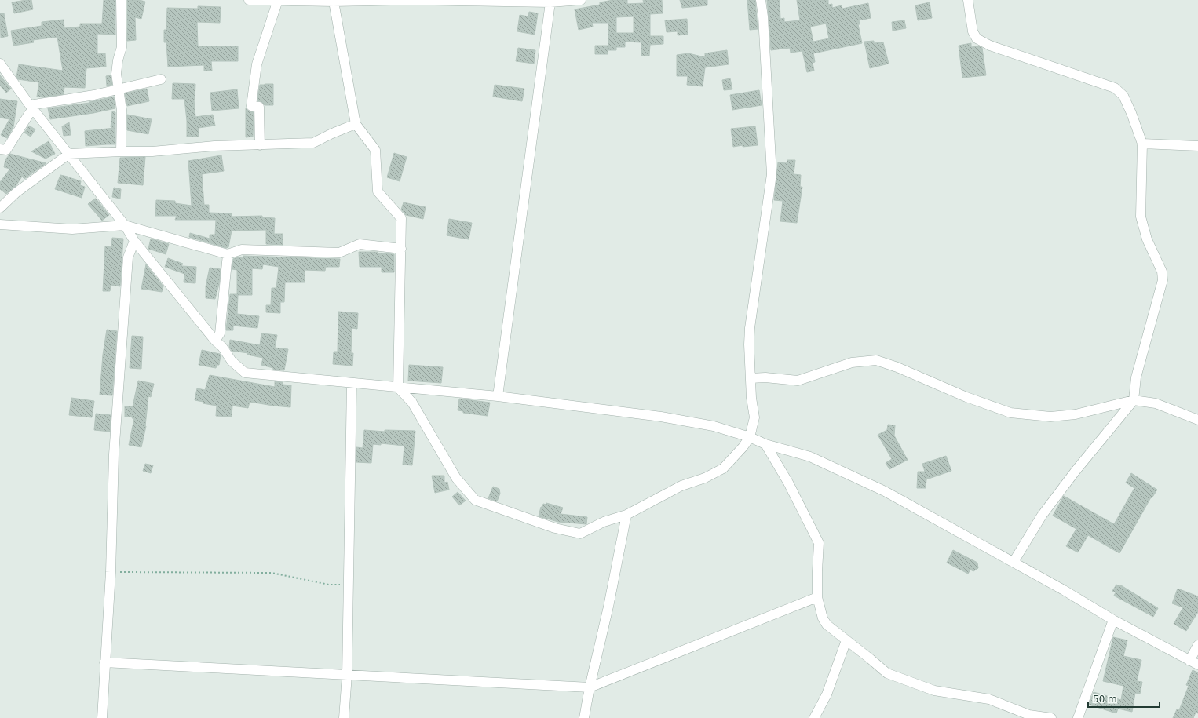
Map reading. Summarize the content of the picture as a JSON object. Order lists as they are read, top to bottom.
{
  "scale_bar": "50 m"
}
